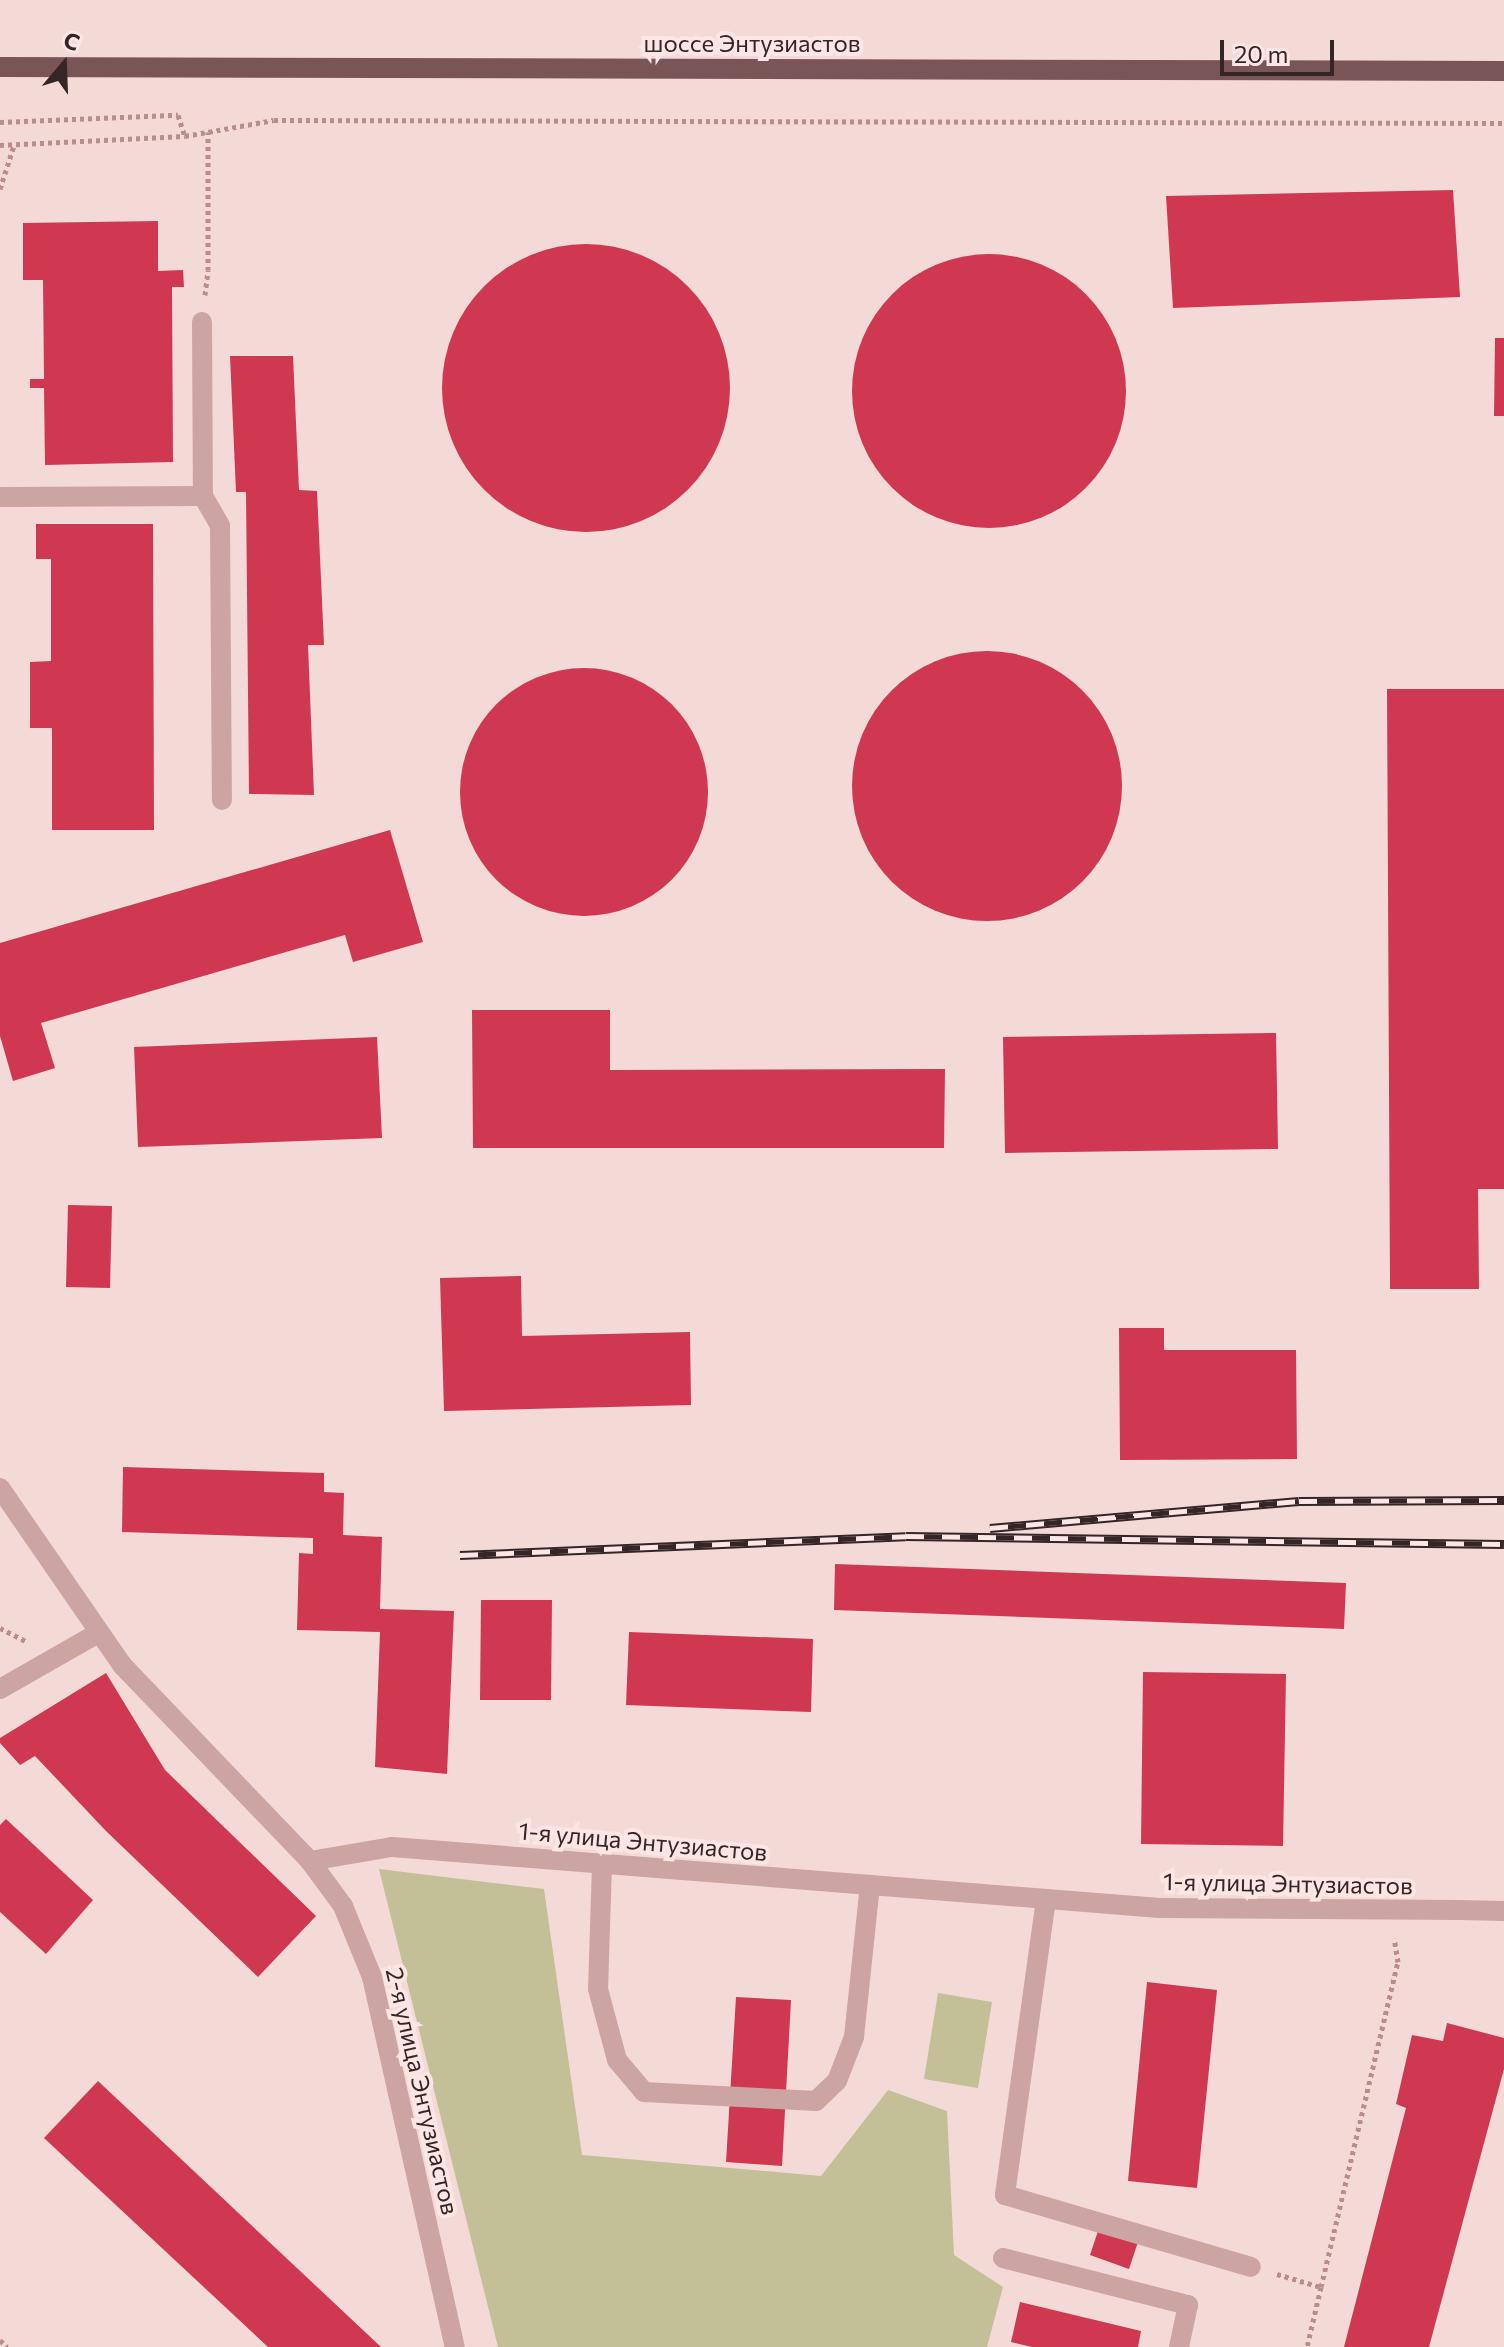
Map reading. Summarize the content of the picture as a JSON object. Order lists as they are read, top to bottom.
{
  "streets": {
    "main road": ["шоссе Энтузиастов"],
    "street": ["1-я улица Энтузиастов", "2-я улица Энтузиастов"]
  },
  "crossings": [
    ["1-я улица Энтузиастов", "2-я улица Энтузиастов"]
  ],
  "scale_bar": "20 m",
  "north": "top"
}
